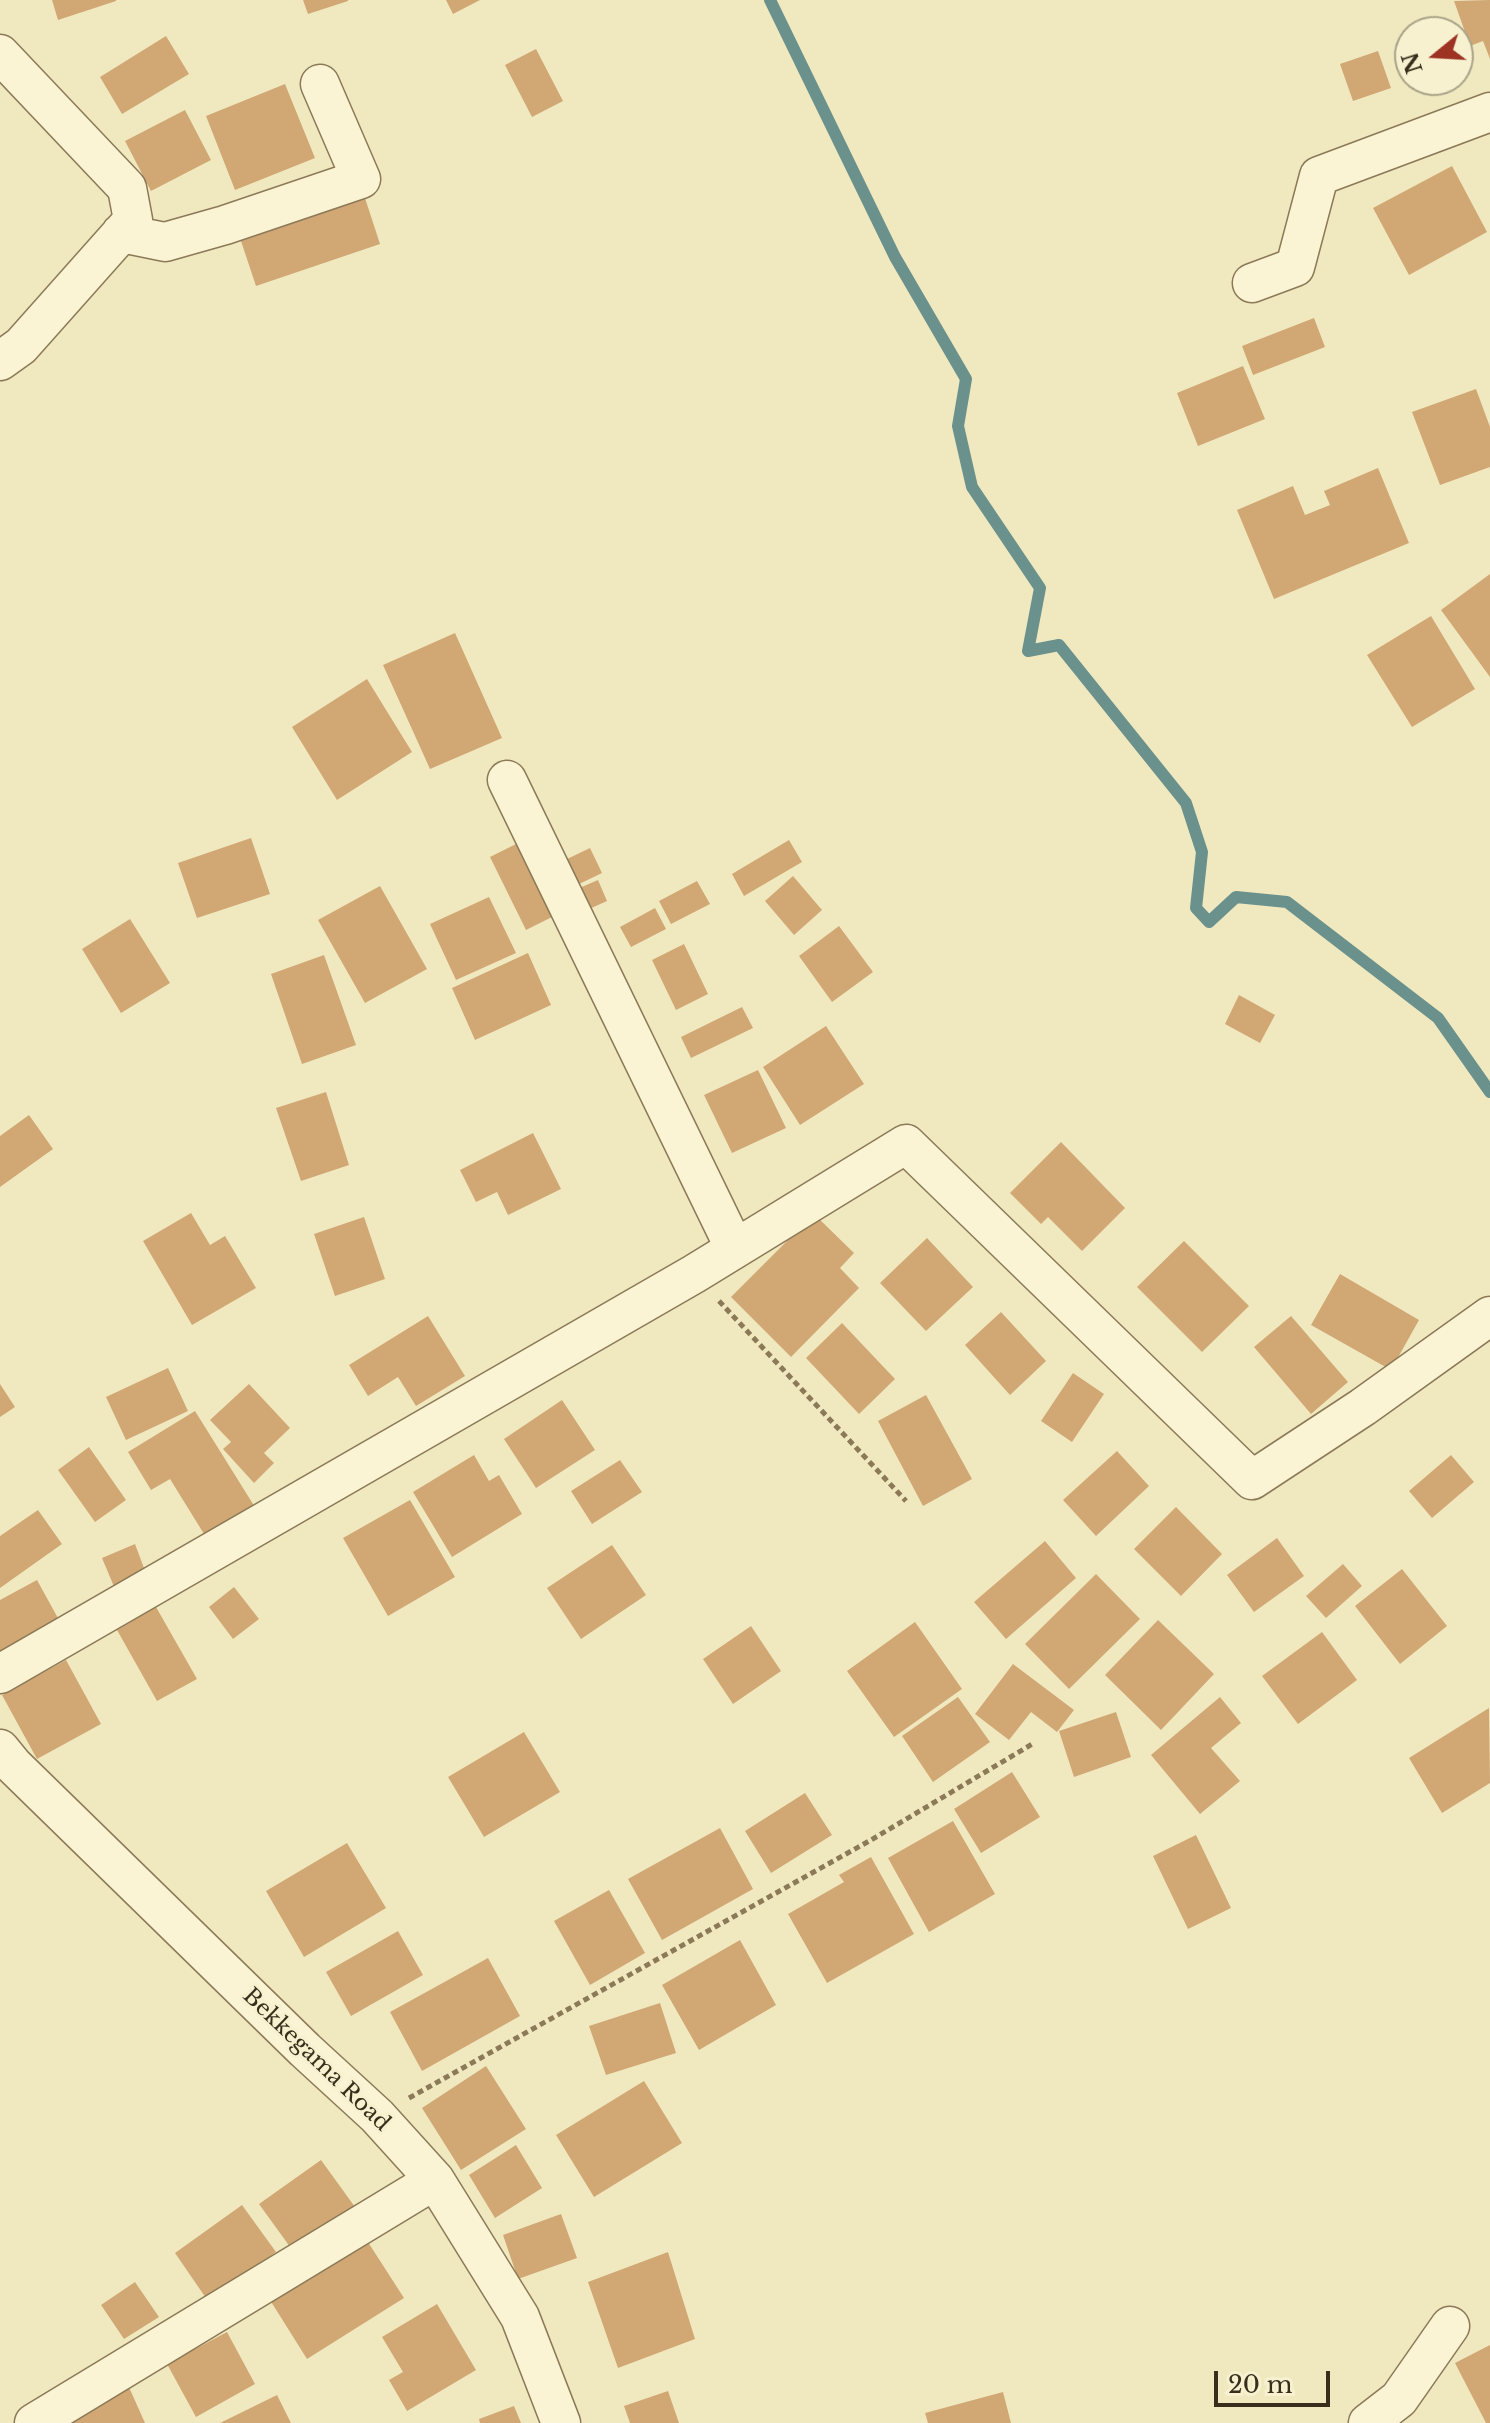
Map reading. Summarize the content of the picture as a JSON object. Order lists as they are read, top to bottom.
{
  "streets": {
    "street": ["Bekkegama Road"]
  },
  "scale_bar": "20 m",
  "north": "left"
}
